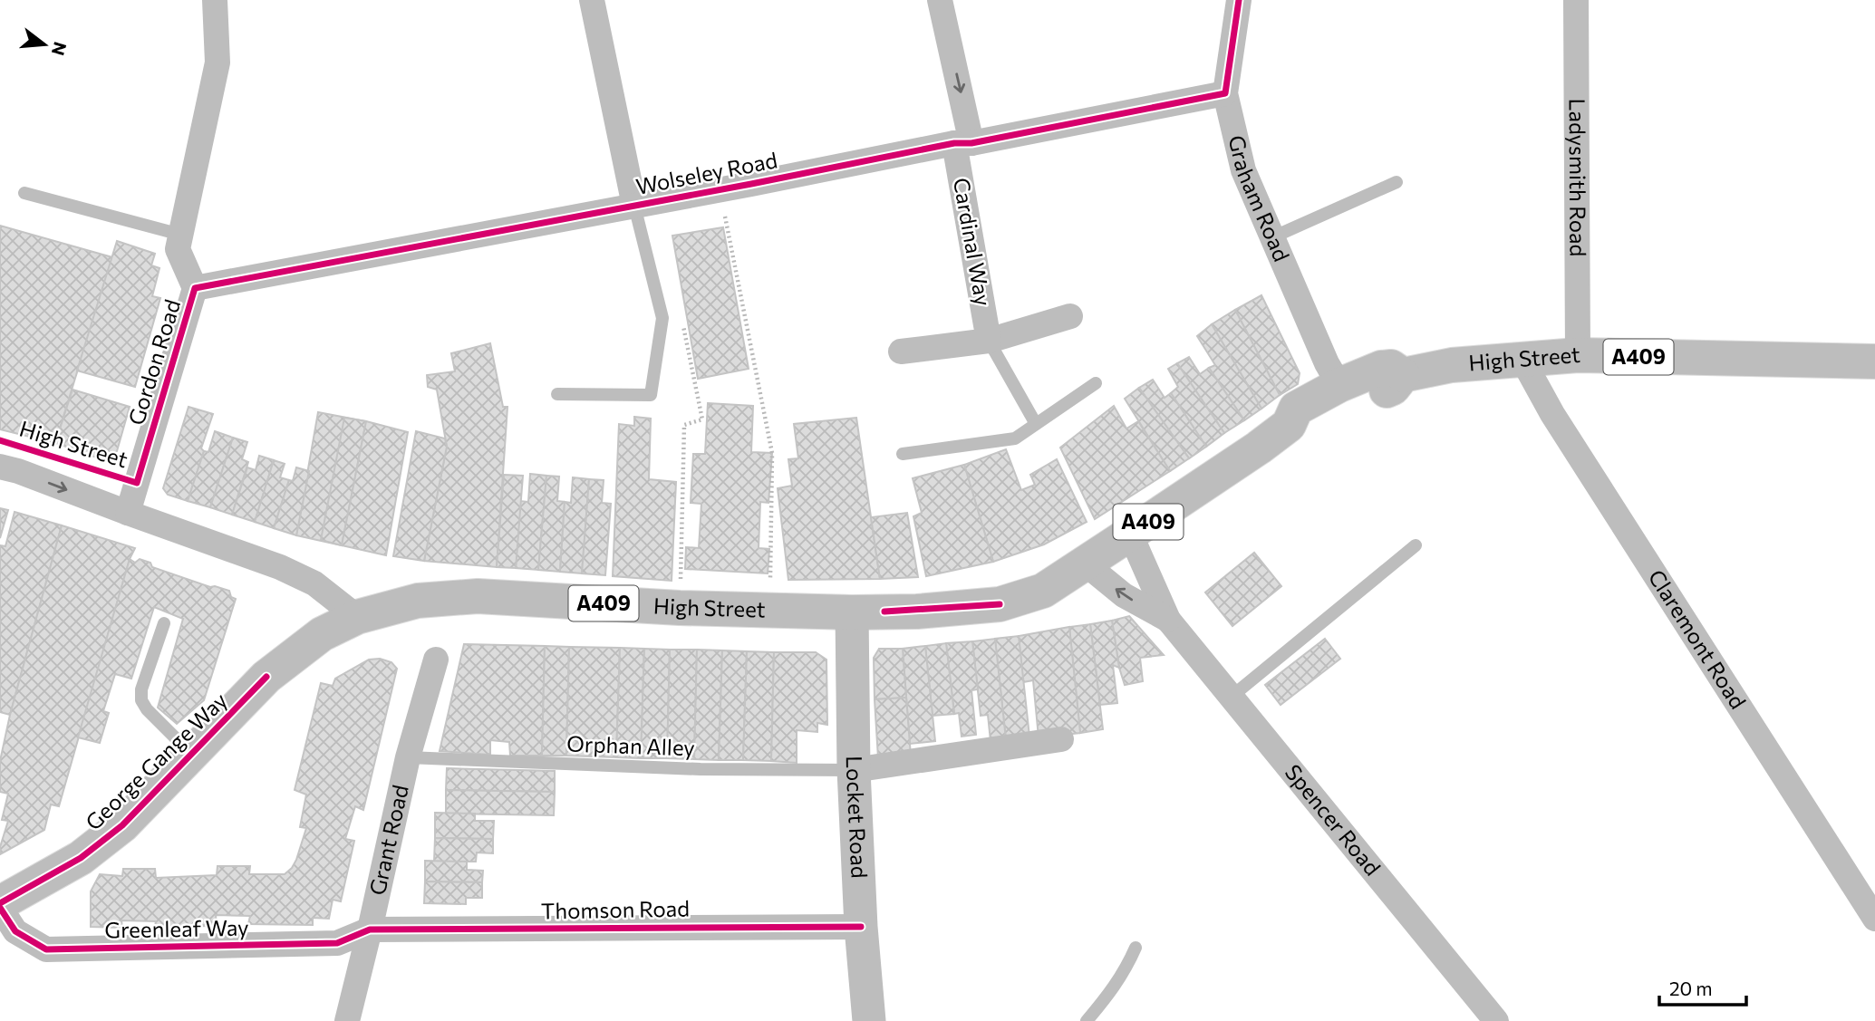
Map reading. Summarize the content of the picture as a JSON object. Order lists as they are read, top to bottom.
{
  "streets": {
    "main road": ["A409", "High Street", "George Gange Way"],
    "street": [
      "Wolseley Road",
      "Ladysmith Road",
      "Graham Road",
      "Cardinal Way",
      "Gordon Road",
      "Claremont Road",
      "Locket Road",
      "Spencer Road",
      "Grant Road",
      "Thomson Road",
      "Greenleaf Way"
    ],
    "lane": ["Orphan Alley"]
  },
  "crossings": [
    ["Wolseley Road", "Graham Road"],
    ["Wolseley Road", "Cardinal Way"],
    ["Wolseley Road", "Gordon Road"],
    ["Ladysmith Road", "High Street"],
    ["Graham Road", "High Street"],
    ["High Street", "Gordon Road"],
    ["High Street", "Claremont Road"],
    ["High Street", "George Gange Way"],
    ["High Street", "Locket Road"],
    ["High Street", "Spencer Road"],
    ["Orphan Alley", "Locket Road"],
    ["Orphan Alley", "Grant Road"],
    ["George Gange Way", "Greenleaf Way"],
    ["Locket Road", "Thomson Road"],
    ["Grant Road", "Thomson Road"],
    ["Grant Road", "Greenleaf Way"],
    ["Thomson Road", "Greenleaf Way"]
  ],
  "one_way": ["Cardinal Way"],
  "scale_bar": "20 m",
  "north": "right"
}
